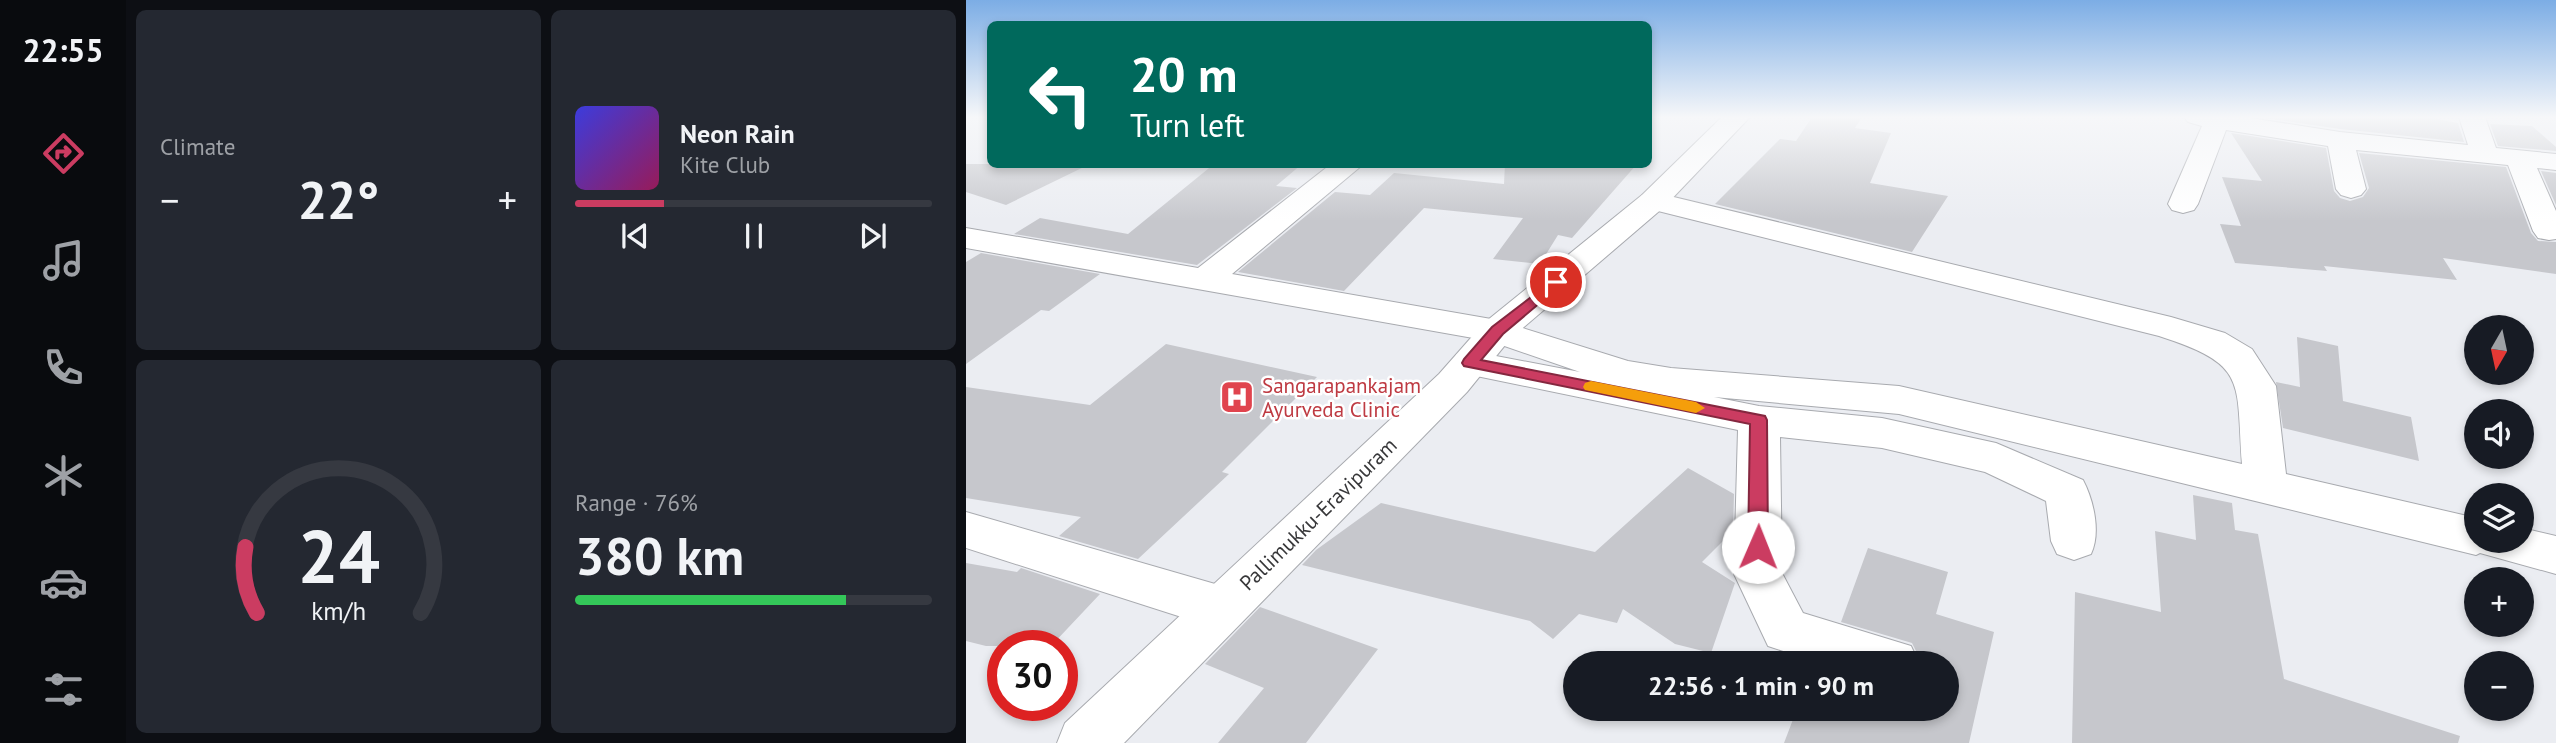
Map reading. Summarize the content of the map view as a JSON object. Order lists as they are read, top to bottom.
{
  "streets": {
    "street": ["Pallimukku-Eravipuram"]
  },
  "places": {
    "hospital": ["Sangarapankajam Ayurveda Clinic"]
  },
  "north": "bottom",
  "page": {
    "tabs": "22:55",
    "tile": [
      "Climate",
      ["Range · 76%", "380 km"]
    ],
    "turn": ["20 m", "Turn left"],
    "song": ["Neon Rain", "Kite Club"],
    "heat": ["−", "22°", "+"],
    "map_buttons": ["+", "−"],
    "limit": "30",
    "trip": "22:56 · 1 min · 90 m",
    "gauge": ["24", "km/h"]
  }
}
